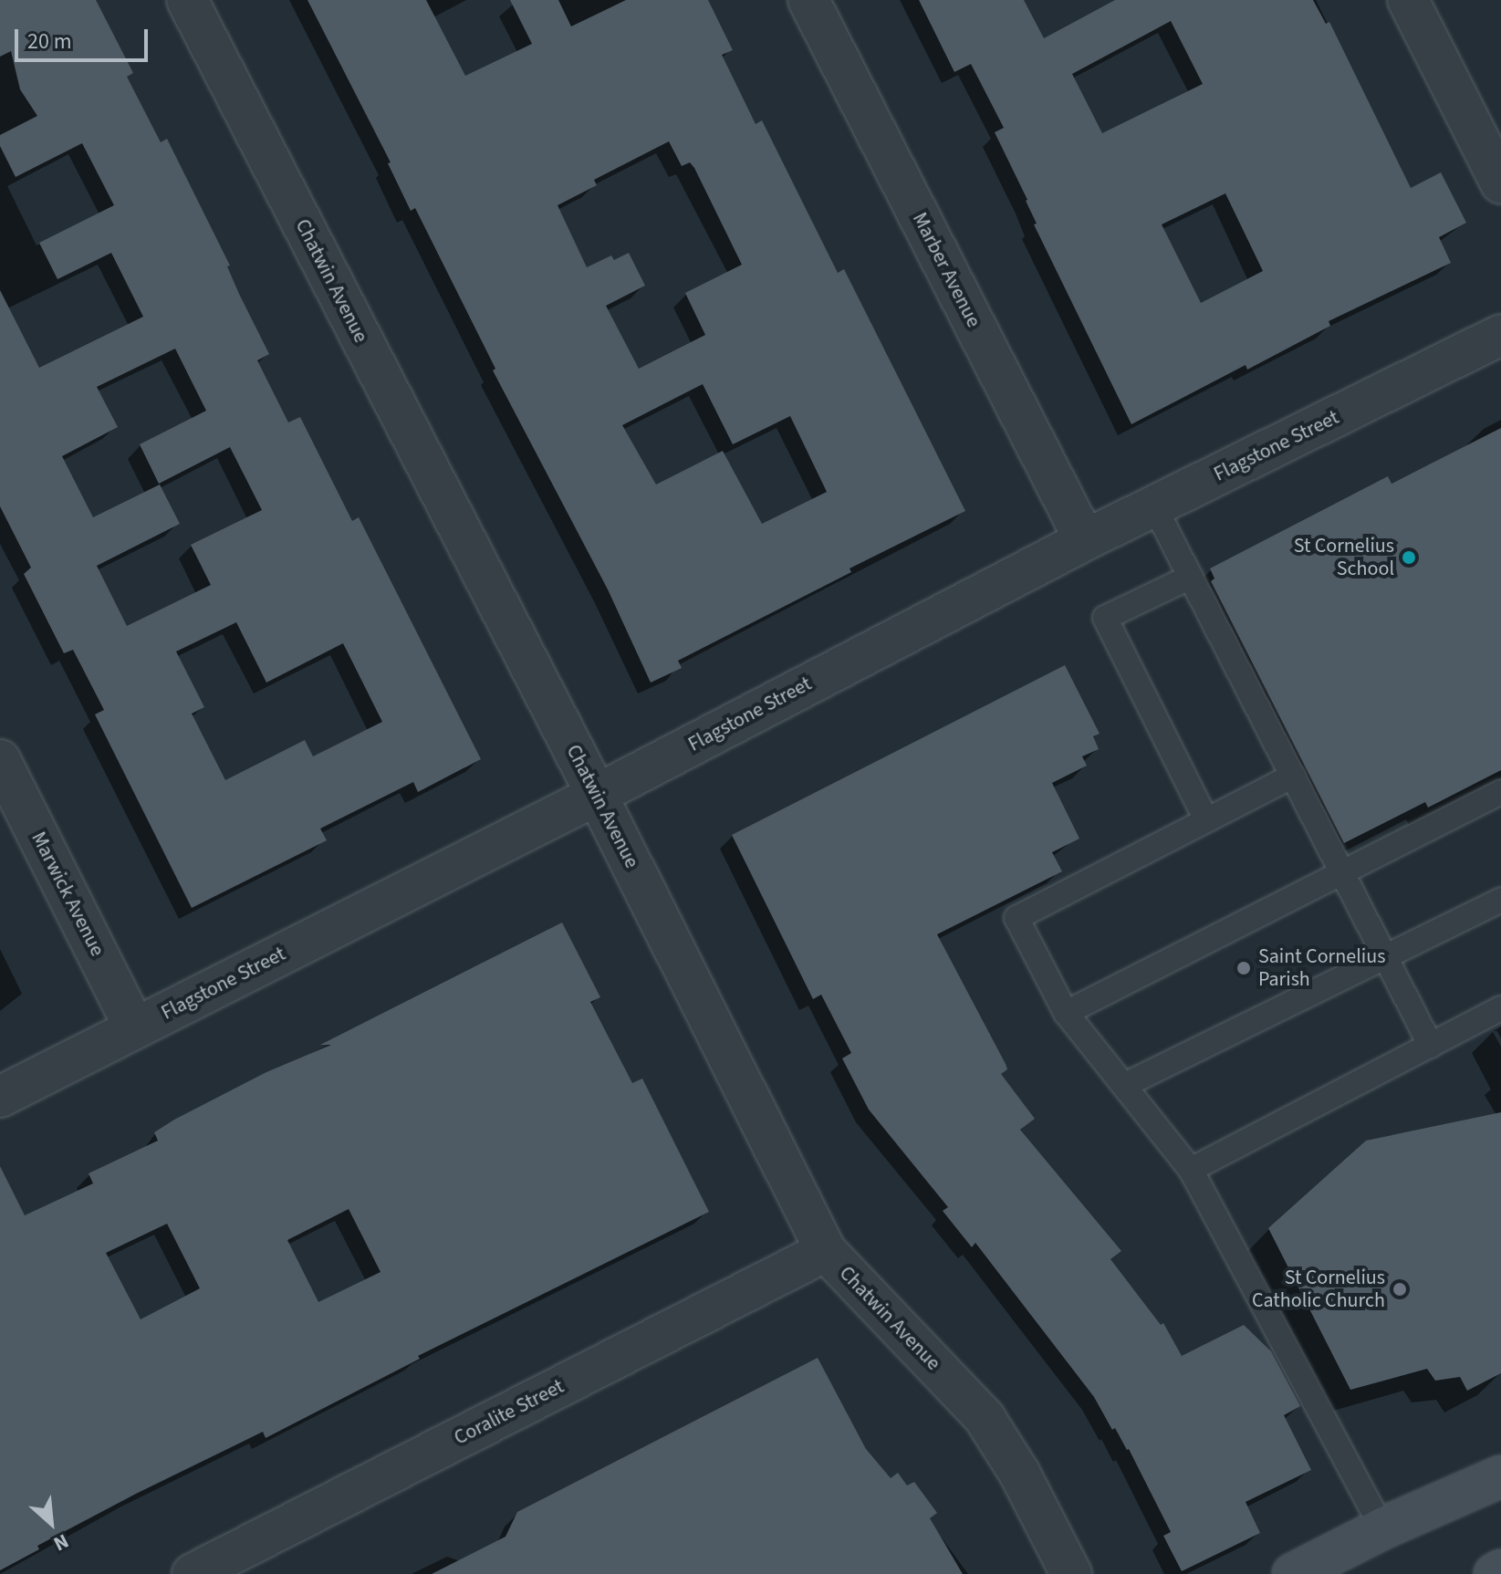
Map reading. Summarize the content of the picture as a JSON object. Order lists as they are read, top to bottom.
{
  "streets": {
    "street": [
      "Marber Avenue",
      "Chatwin Avenue",
      "Flagstone Street",
      "Marwick Avenue",
      "Coralite Street"
    ]
  },
  "crossings": [
    ["Marber Avenue", "Flagstone Street"],
    ["Chatwin Avenue", "Flagstone Street"],
    ["Chatwin Avenue", "Coralite Street"],
    ["Flagstone Street", "Marwick Avenue"]
  ],
  "places": ["St Cornelius School", "Saint Cornelius Parish", "St Cornelius Catholic Church"],
  "scale_bar": "20 m",
  "north": "bottom right"
}
